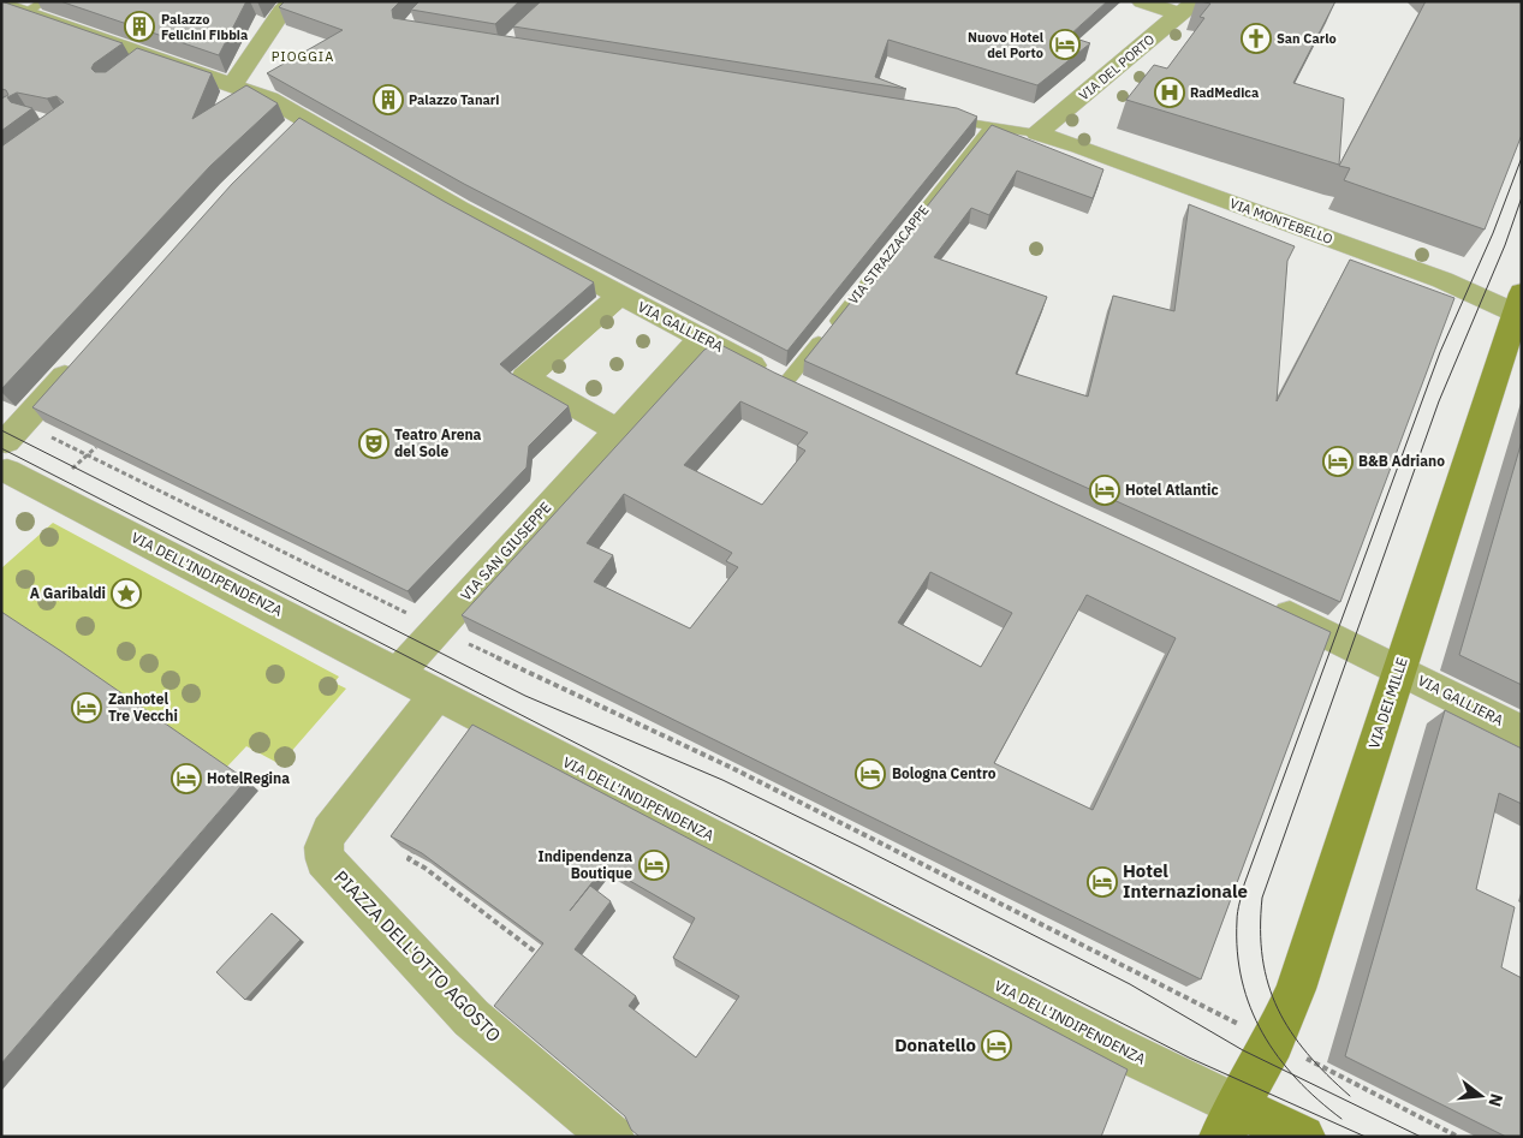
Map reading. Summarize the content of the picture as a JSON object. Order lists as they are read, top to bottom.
{
  "streets": {
    "street": [
      "VIA DEL PORTO",
      "VIA MONTEBELLO",
      "VIA GALLIERA",
      "VIA SAN GIUSEPPE",
      "VIA DELL'INDIPENDENZA",
      "VIA DEI MILLE",
      "PIAZZA DELL'OTTO AGOSTO"
    ],
    "lane": ["VIA STRAZZACAPPE"]
  },
  "crossings": [
    ["VIA DEL PORTO", "VIA MONTEBELLO"],
    ["VIA MONTEBELLO", "VIA DEI MILLE"],
    ["VIA STRAZZACAPPE", "VIA GALLIERA"],
    ["VIA GALLIERA", "VIA SAN GIUSEPPE"],
    ["VIA GALLIERA", "VIA DEI MILLE"],
    ["VIA SAN GIUSEPPE", "VIA DELL'INDIPENDENZA"],
    ["VIA DELL'INDIPENDENZA", "VIA DEI MILLE"],
    ["VIA DELL'INDIPENDENZA", "PIAZZA DELL'OTTO AGOSTO"]
  ],
  "districts": ["PIOGGIA"],
  "places": {
    "building": ["Palazzo Felicini Fibbia", "Palazzo Tanari"],
    "church": ["San Carlo"],
    "hotel": [
      "Nuovo Hotel del Porto",
      "B&B Adriano",
      "Hotel Atlantic",
      "Zanhotel Tre Vecchi",
      "Bologna Centro",
      "HotelRegina",
      "Indipendenza Boutique",
      "Hotel Internazionale",
      "Donatello"
    ],
    "hospital": ["RadMedica"],
    "theatre": ["Teatro Arena del Sole"],
    "place": ["A Garibaldi"]
  },
  "north": "right"
}
